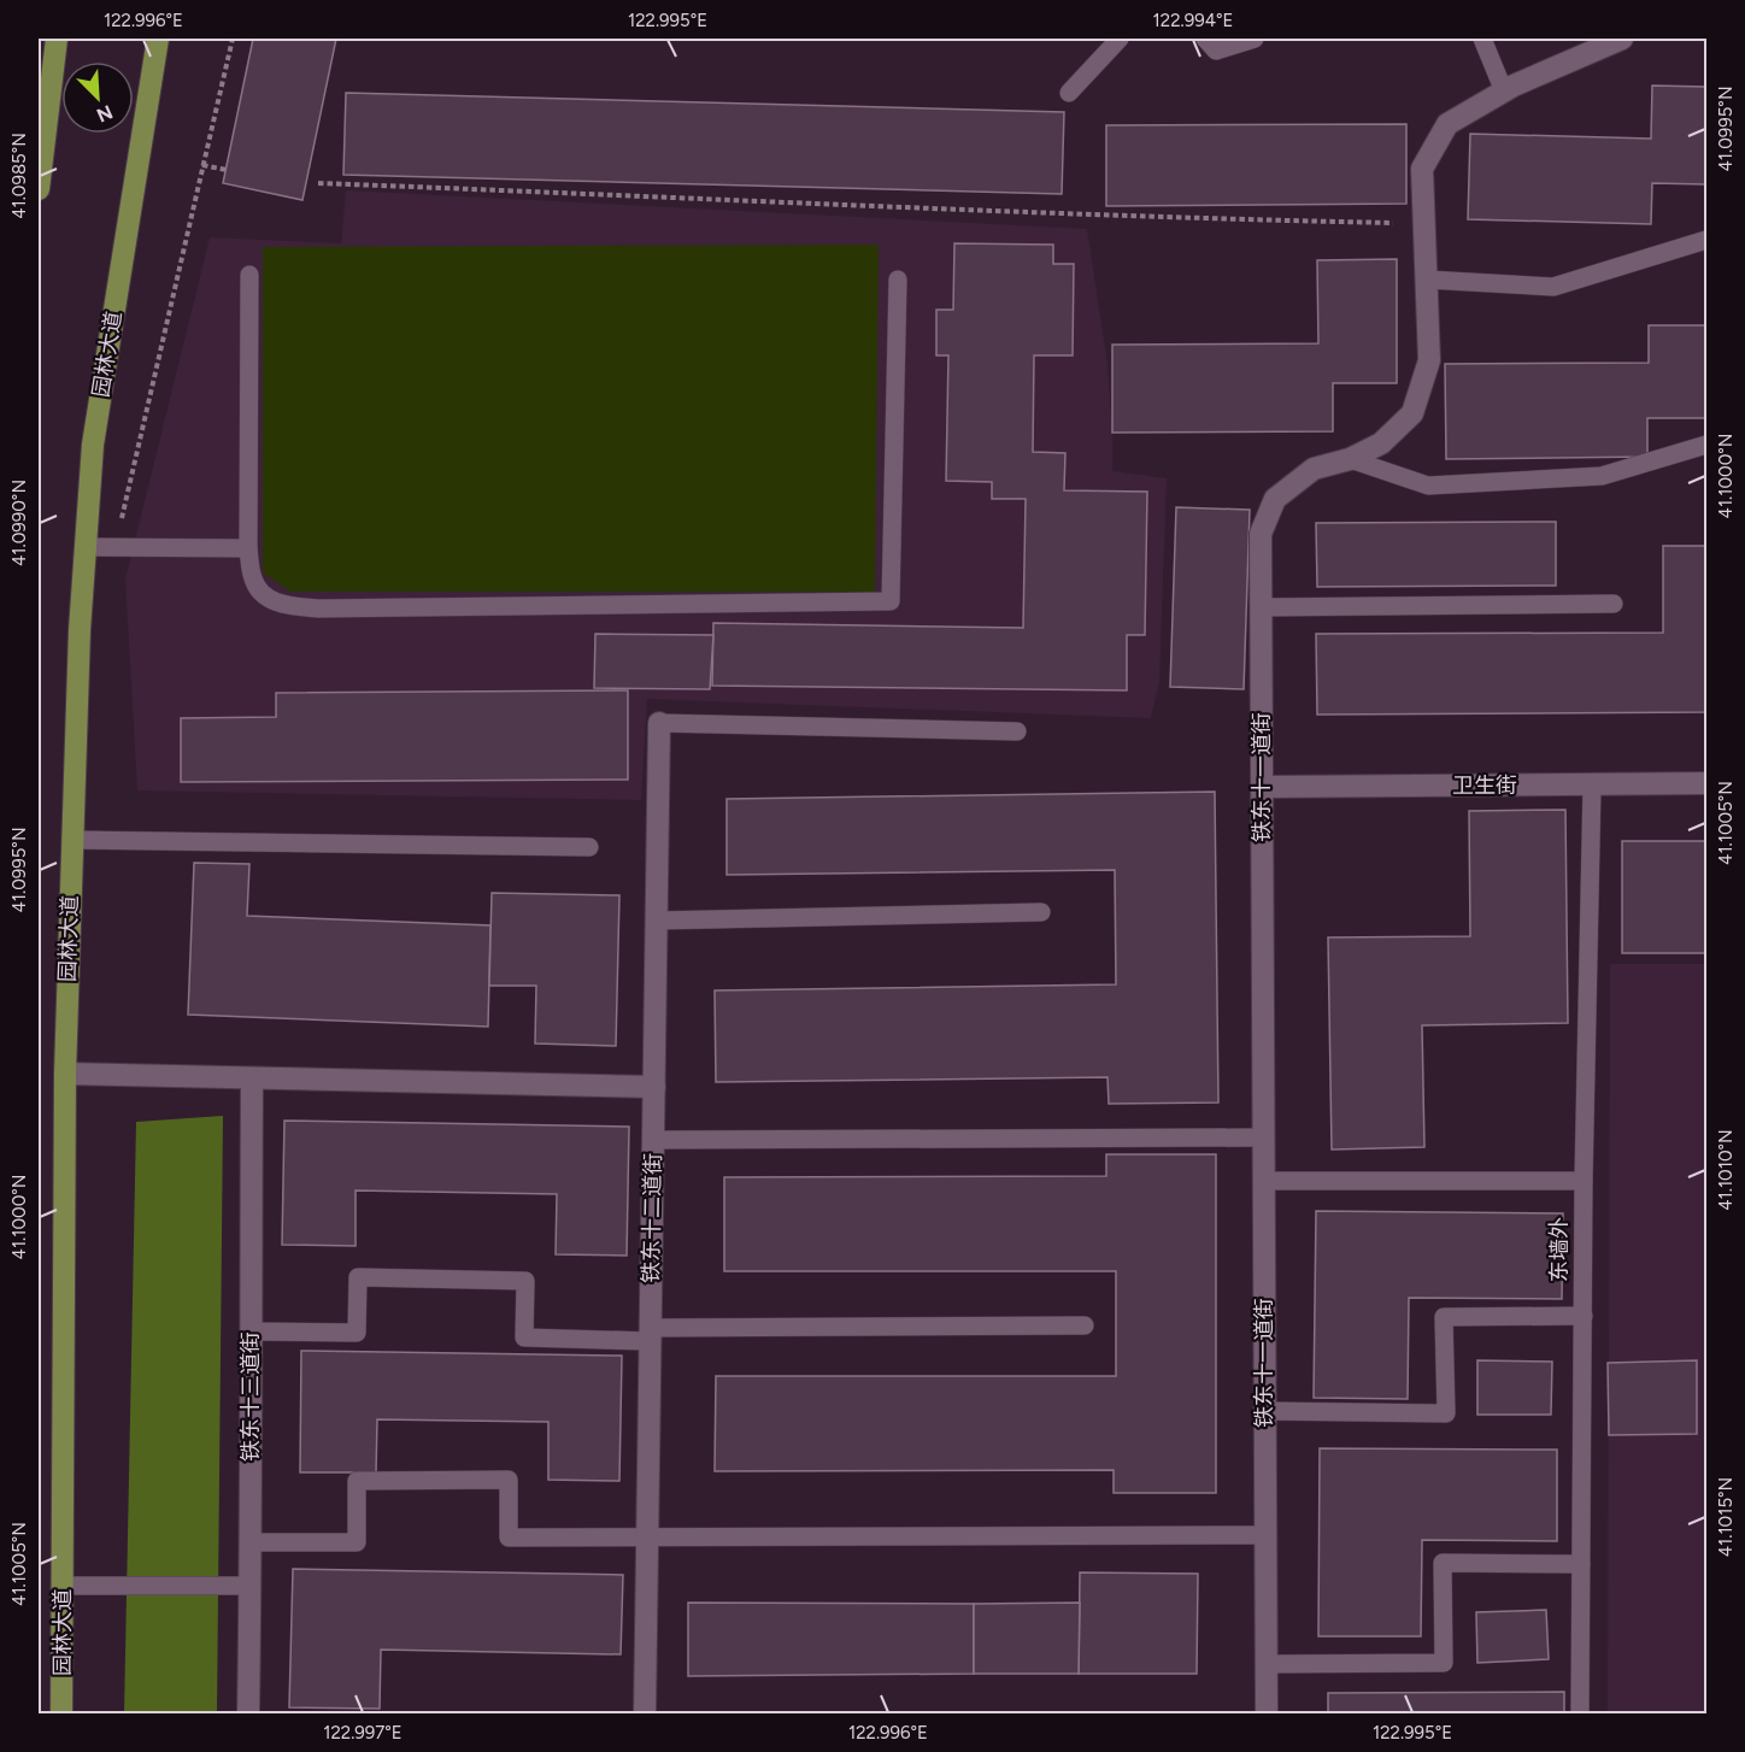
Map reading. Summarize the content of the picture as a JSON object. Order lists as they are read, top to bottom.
{
  "streets": {
    "main road": ["园林大道"],
    "street": [
      "铁东十一道街",
      "卫生街",
      "铁东十二道街",
      "铁东十三道街"
    ],
    "lane": ["东墙外"]
  },
  "crossings": [
    ["铁东十一道街", "卫生街"],
    ["卫生街", "东墙外"]
  ],
  "north": "bottom right",
  "coordinates": [
    "122.996°E",
    "122.995°E",
    "122.994°E",
    "41.0995°N",
    "41.0985°N",
    "41.1000°N",
    "41.0990°N",
    "41.1005°N",
    "41.1010°N",
    "41.1015°N",
    "122.997°E"
  ]
}
